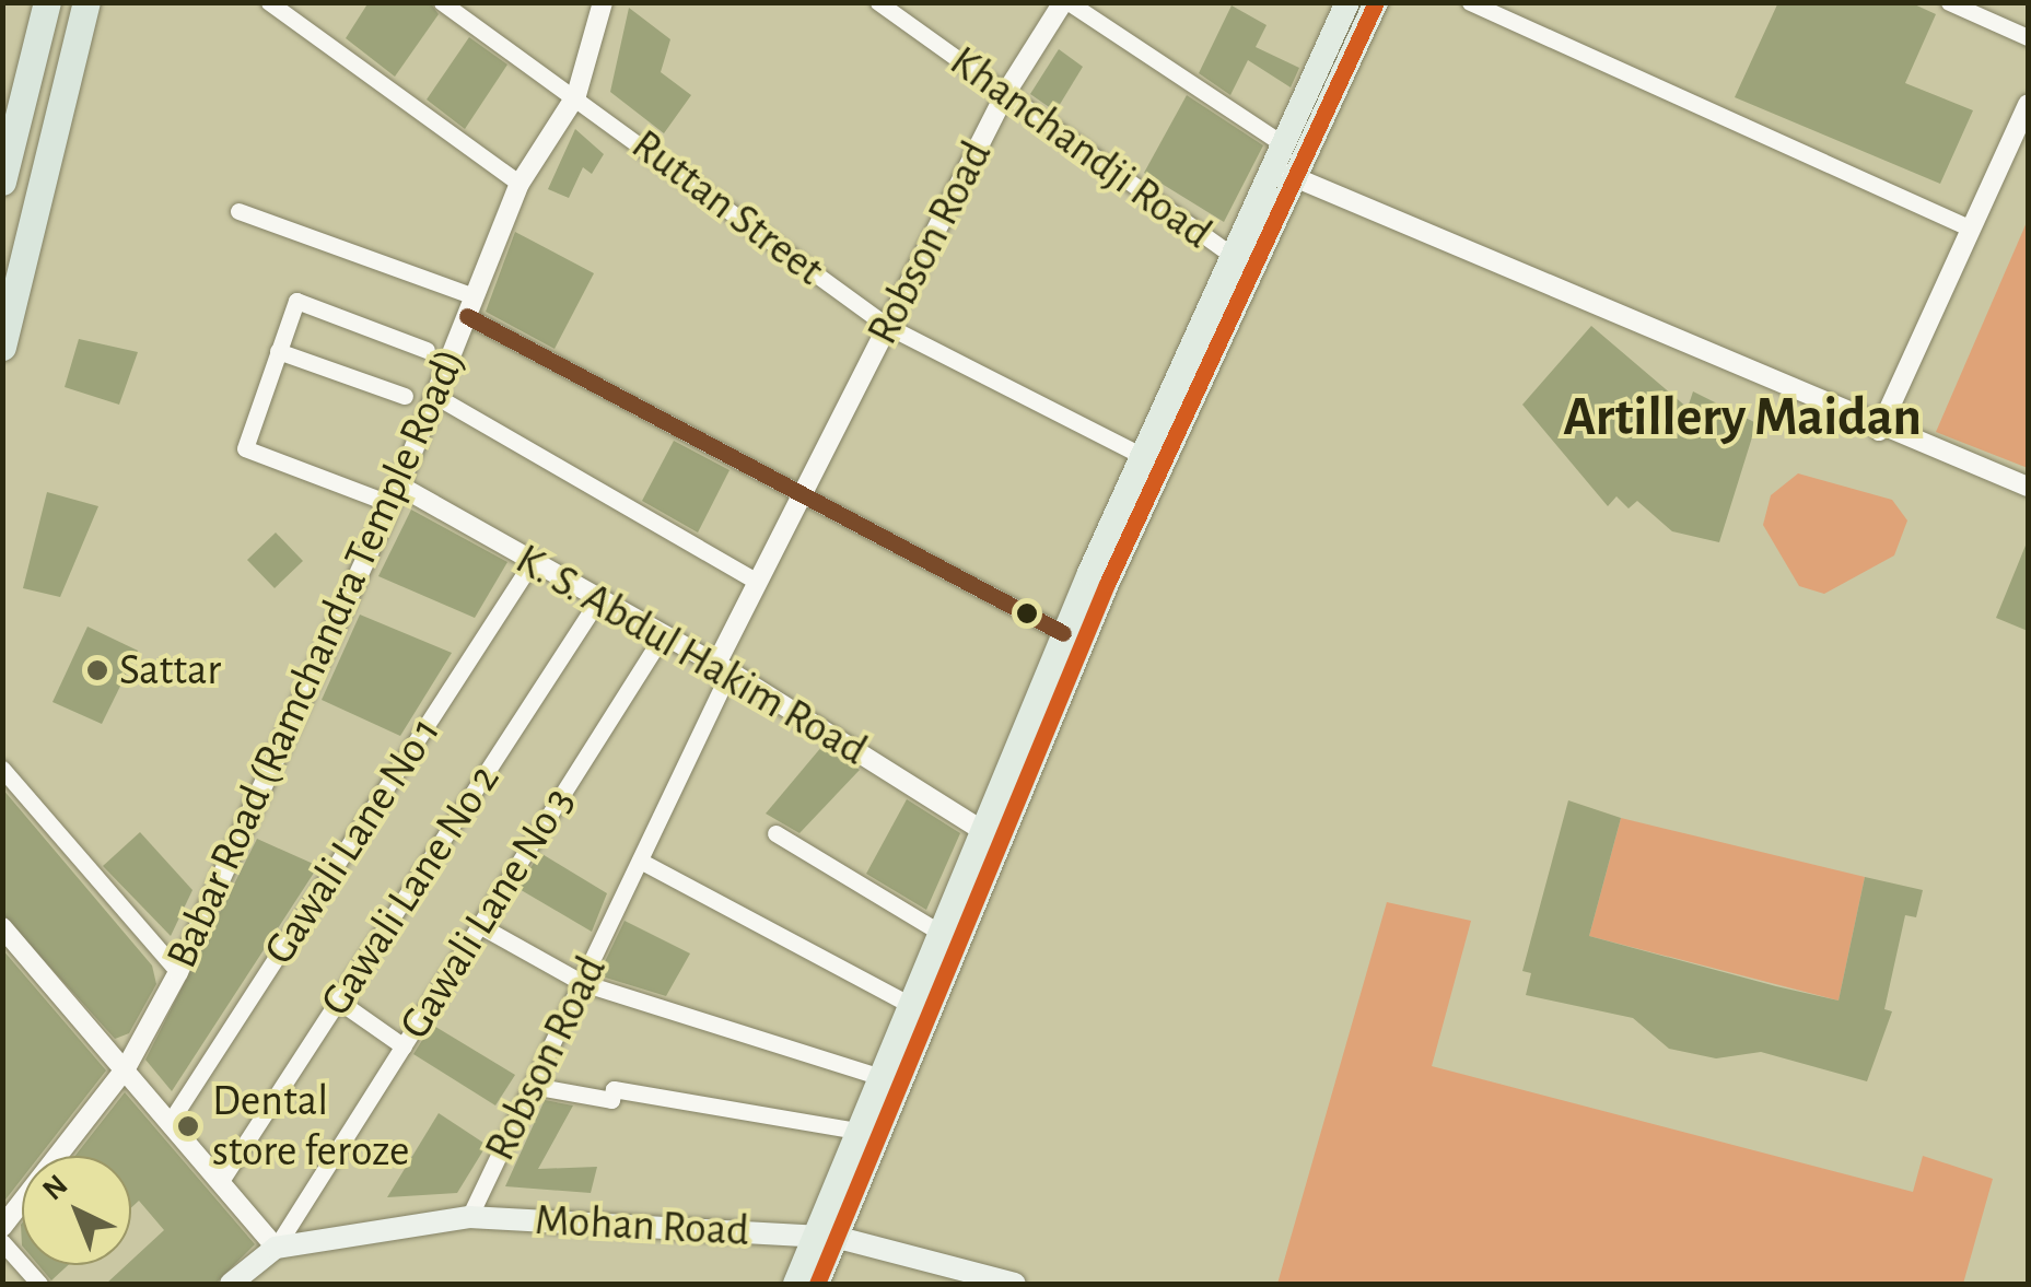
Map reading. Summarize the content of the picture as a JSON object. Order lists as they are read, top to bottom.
{
  "streets": {
    "main road": ["Robson Road", "Mohan Road"],
    "street": [
      "Khanchandji Road",
      "Ruttan Street",
      "K. S. Abdul Hakim Road",
      "Babar Road (Ramchandra Temple Road)",
      "Gawali Lane No 1",
      "Gawali Lane No 2",
      "Gawali Lane No 3"
    ]
  },
  "crossings": [
    ["Khanchandji Road", "Robson Road"],
    ["Ruttan Street", "Robson Road"],
    ["Ruttan Street", "Babar Road (Ramchandra Temple Road)"],
    ["Robson Road", "K. S. Abdul Hakim Road"],
    ["Robson Road", "Gawali Lane No 3"],
    ["Robson Road", "Mohan Road"],
    ["K. S. Abdul Hakim Road", "Babar Road (Ramchandra Temple Road)"],
    ["K. S. Abdul Hakim Road", "Gawali Lane No 1"],
    ["K. S. Abdul Hakim Road", "Gawali Lane No 2"],
    ["K. S. Abdul Hakim Road", "Gawali Lane No 3"]
  ],
  "districts": ["Artillery Maidan"],
  "places": ["Sattar", "Dental store feroze"],
  "north": "top left"
}
